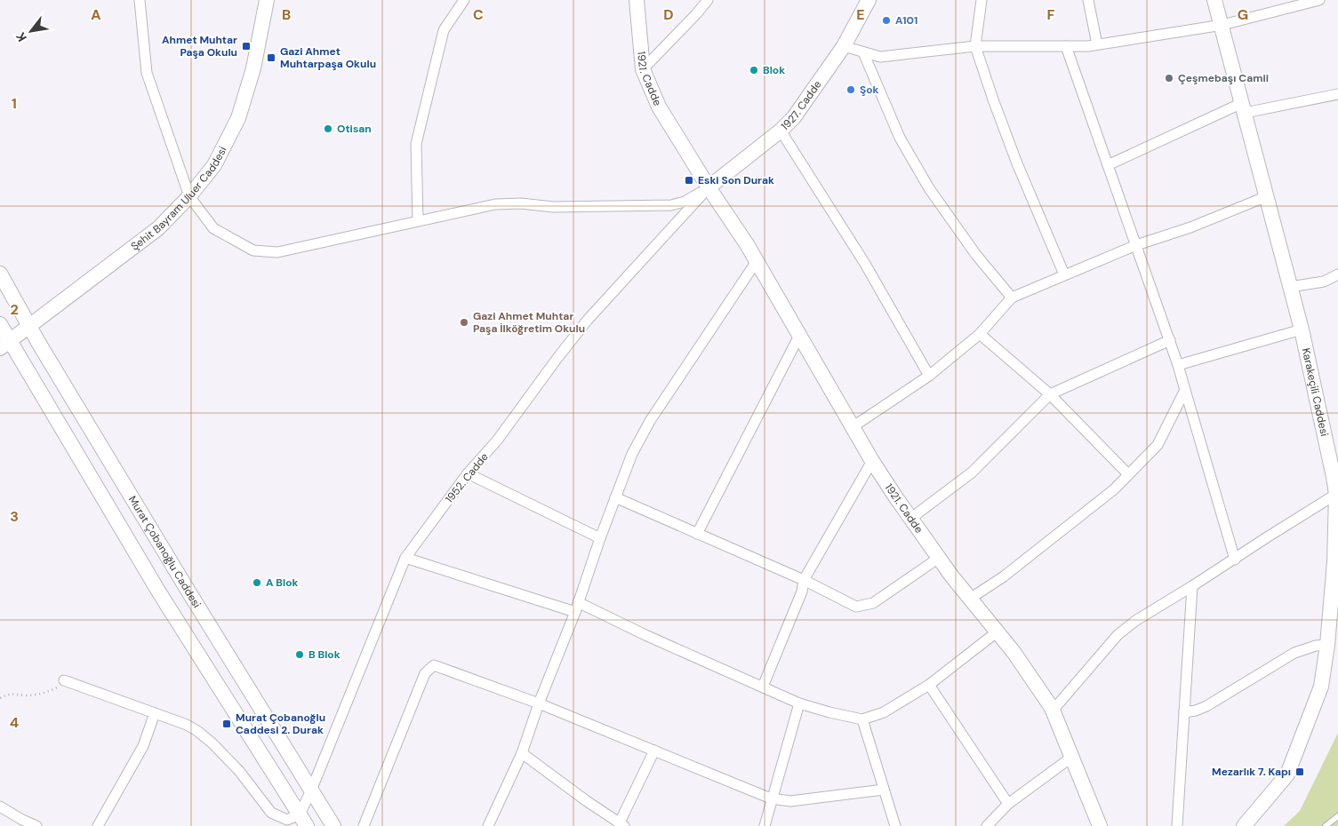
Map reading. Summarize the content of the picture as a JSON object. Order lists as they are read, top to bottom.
{
  "streets": {
    "main road": [
      "1921. Cadde",
      "1927. Cadde",
      "Şehit Bayram Uluer Caddesi",
      "Karakeçili Caddesi",
      "Murat Çobanoğlu Caddesi"
    ],
    "street": ["1952. Cadde"]
  },
  "crossings": [
    ["1921. Cadde", "1927. Cadde"],
    ["1921. Cadde", "1952. Cadde"],
    ["1927. Cadde", "1952. Cadde"],
    ["Şehit Bayram Uluer Caddesi", "Murat Çobanoğlu Caddesi"],
    ["1952. Cadde", "Murat Çobanoğlu Caddesi"]
  ],
  "places": {
    "other": [
      "A101",
      "Blok",
      "Çeşmebaşı Camii",
      "Şok",
      "Otisan",
      "Gazi Ahmet Muhtar Paşa İlköğretim Okulu",
      "A Blok",
      "B Blok"
    ],
    "transit": [
      "Ahmet Muhtar Paşa Okulu",
      "Gazi Ahmet Muhtarpaşa Okulu",
      "Eski Son Durak",
      "Murat Çobanoğlu Caddesi 2. Durak",
      "Mezarlık 7. Kapı"
    ]
  },
  "north": "bottom left",
  "grid": {
    "columns": [
      "A",
      "B",
      "C",
      "D",
      "E",
      "F",
      "G"
    ],
    "rows": [
      "1",
      "2",
      "3",
      "4"
    ]
  }
}
